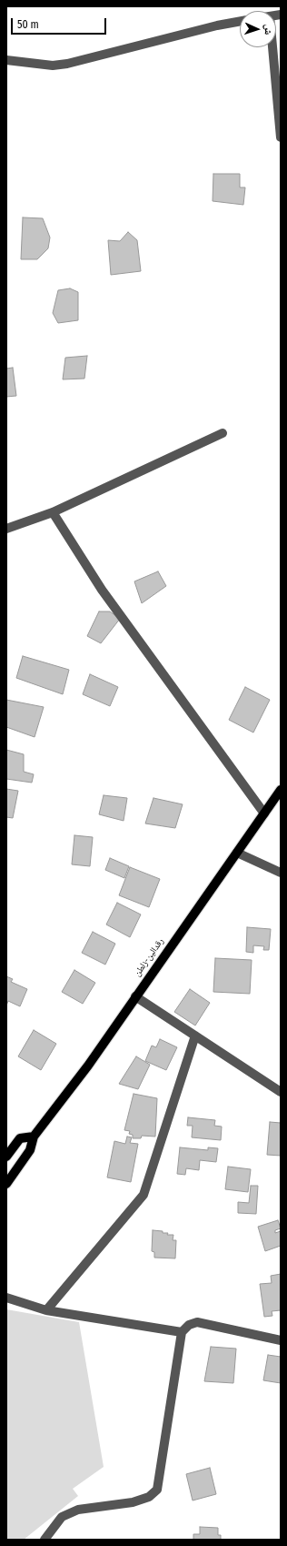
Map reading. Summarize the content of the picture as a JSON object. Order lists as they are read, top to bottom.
{
  "streets": {
    "main road": ["رقدالين-زلطن"]
  },
  "scale_bar": "50 m",
  "north": "right"
}
